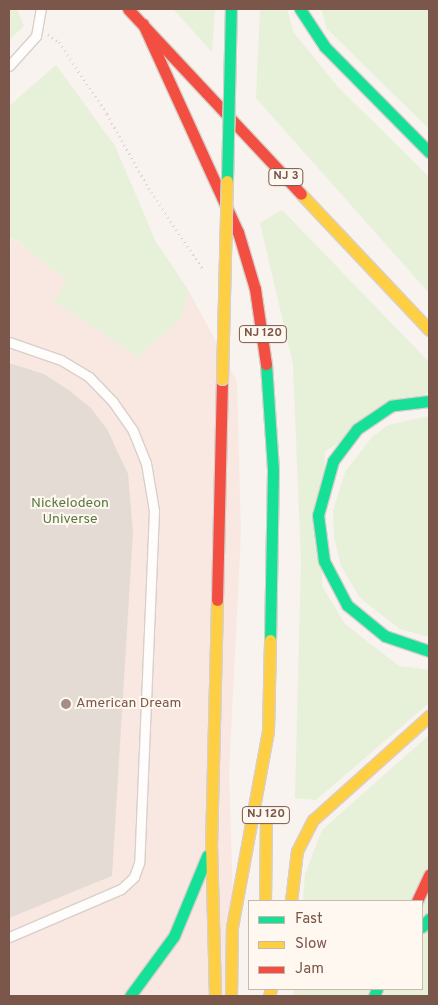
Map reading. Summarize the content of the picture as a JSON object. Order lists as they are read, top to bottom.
{
  "streets": {
    "main road": ["NJ 3", "NJ 120"]
  },
  "crossings": [
    ["NJ 3", "NJ 120"]
  ],
  "parks": ["Nickelodeon Universe"],
  "places": ["American Dream"],
  "legend": ["Fast", "Slow", "Jam"]
}
